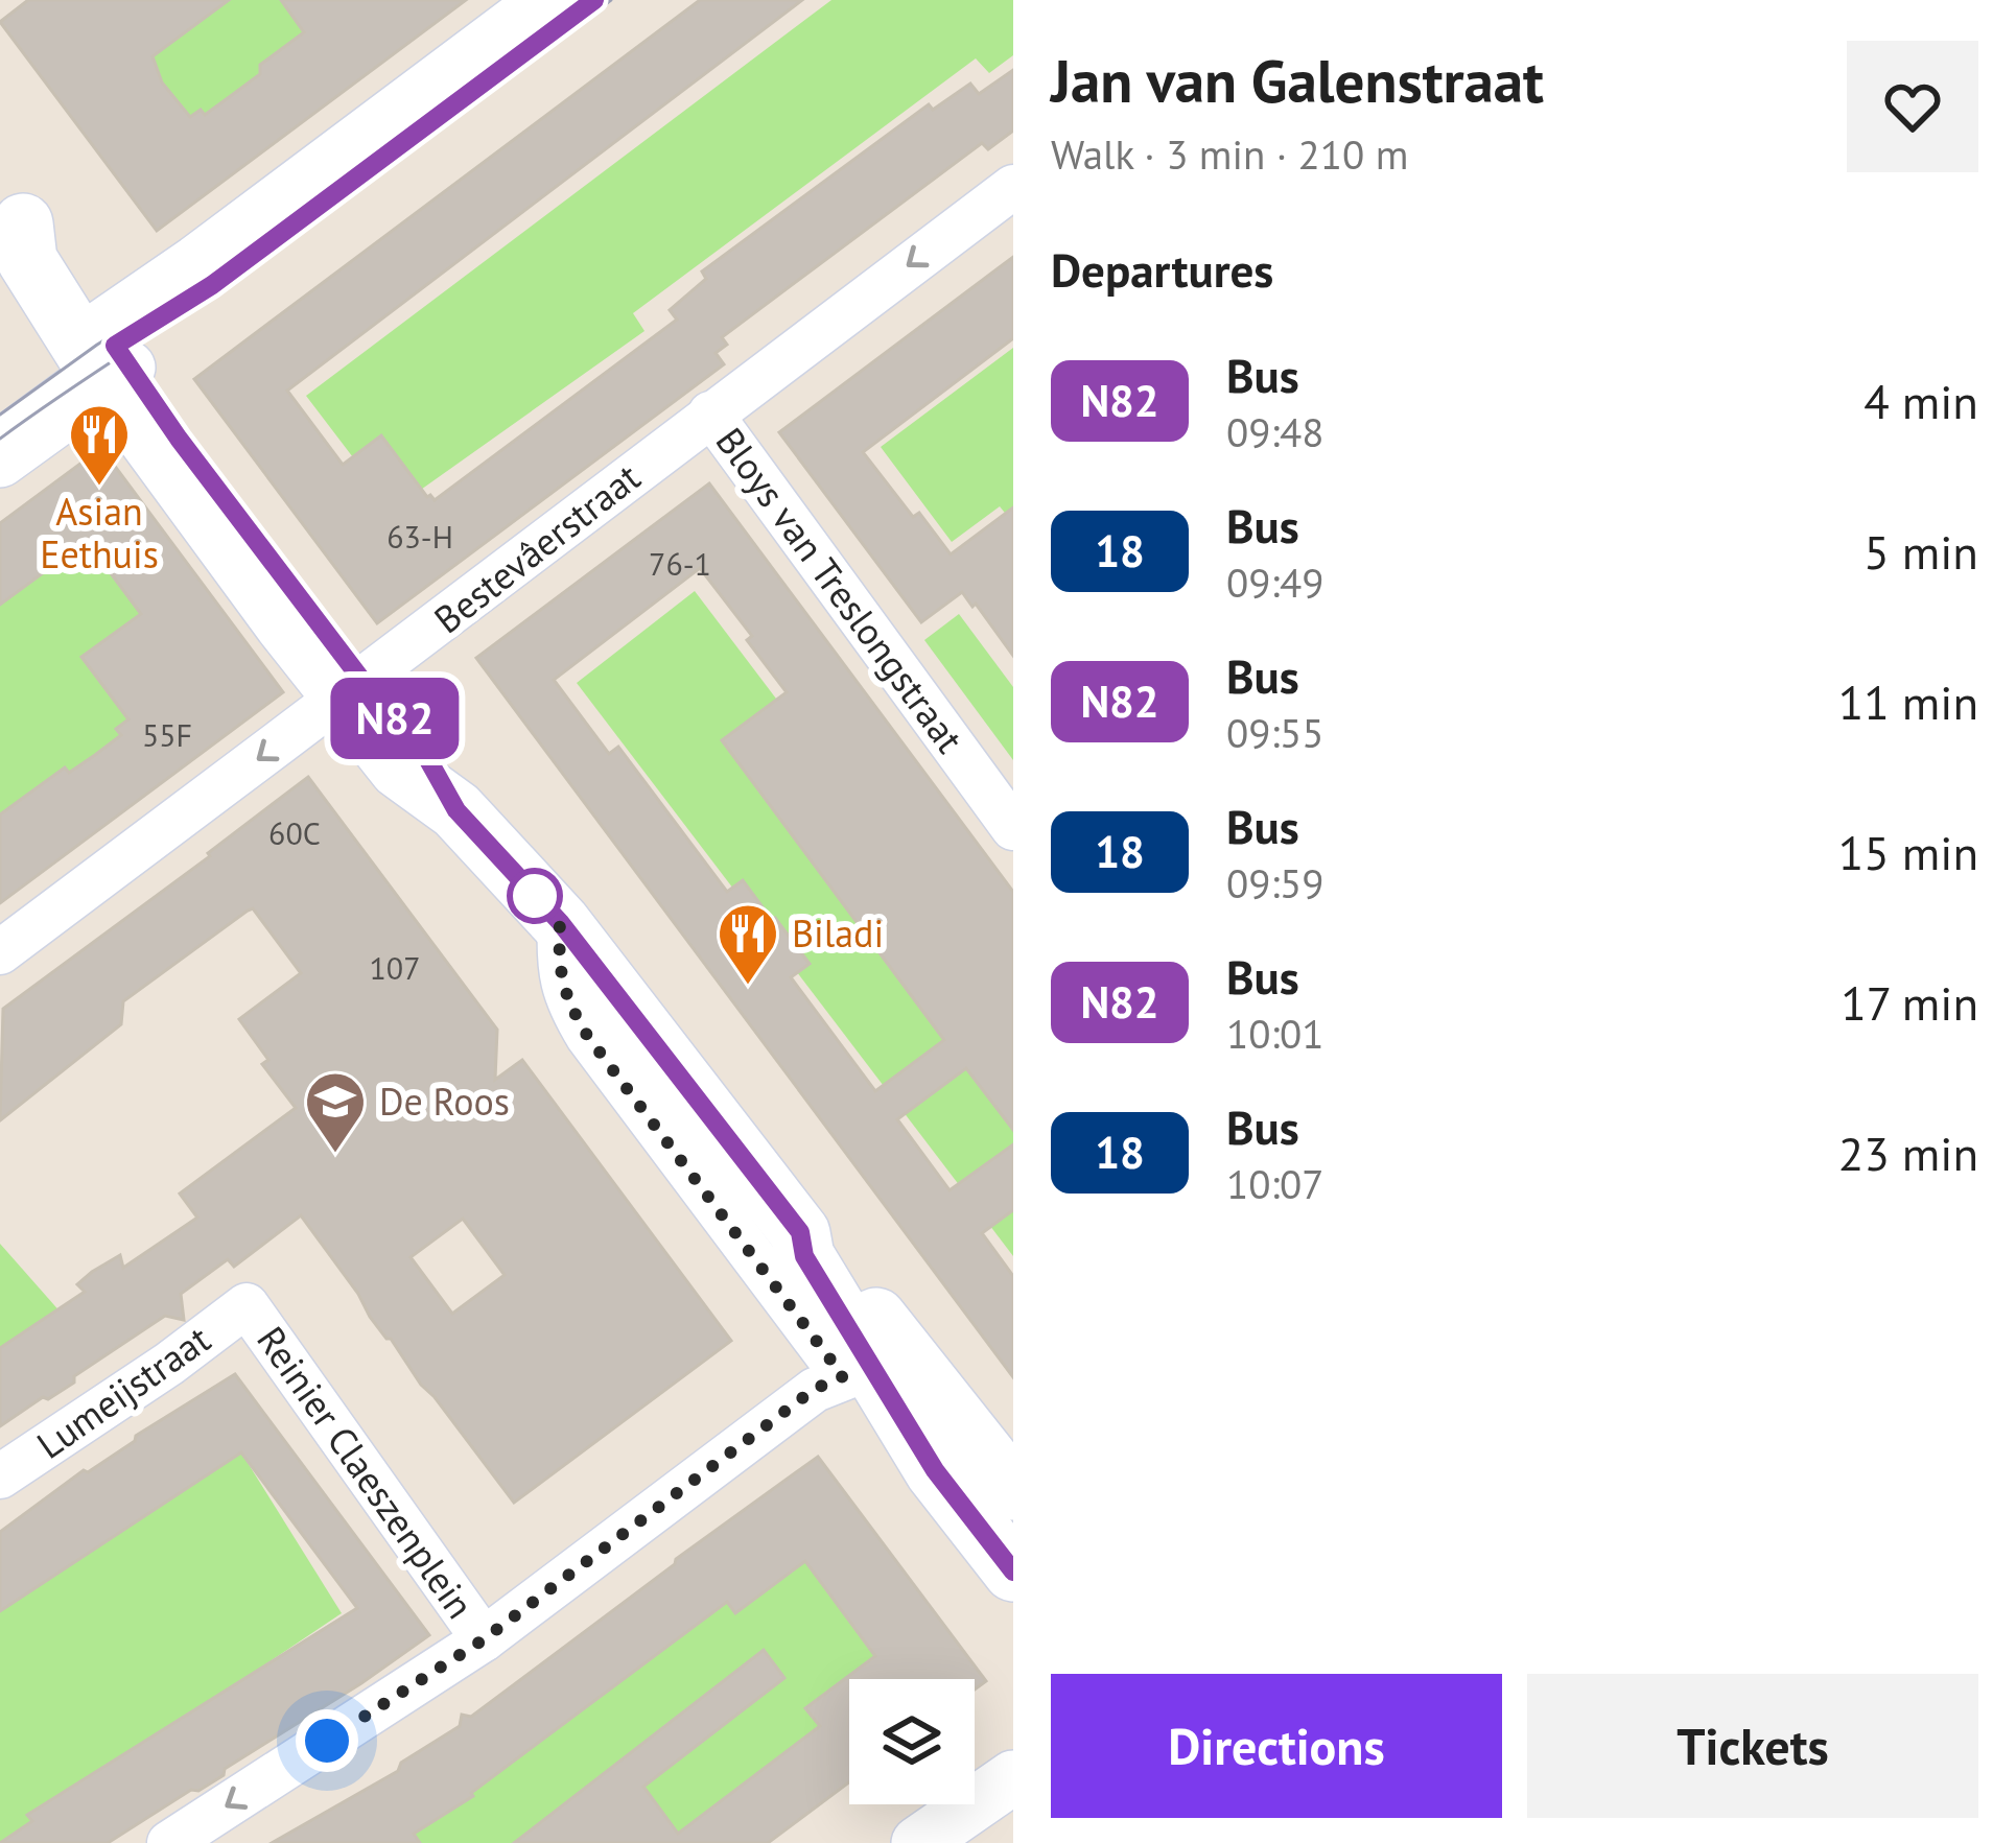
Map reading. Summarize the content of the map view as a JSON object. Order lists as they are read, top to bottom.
{
  "streets": {
    "street": [
      "Bestevâerstraat",
      "Bloys van Treslongstraat",
      "Lumeijstraat",
      "Reinier Claeszenplein"
    ]
  },
  "crossings": [
    ["Bestevâerstraat", "Bloys van Treslongstraat"],
    ["Lumeijstraat", "Reinier Claeszenplein"]
  ],
  "one_way": ["Bestevâerstraat"],
  "places": {
    "restaurant": ["Asian Eethuis", "Biladi"],
    "school or university": ["De Roos"]
  },
  "lines": ["bus line N82"],
  "house_numbers": [
    "63-H",
    "76-1",
    "55F",
    "60C",
    "107"
  ],
  "page": {
    "on_map": "N82",
    "heading": [
      ["Jan van Galenstraat", "Walk · 3 min · 210 m"],
      "Departures"
    ],
    "list": [
      {
        "mark": "N82",
        "name": "Bus",
        "note": "09:48",
        "value": "4 min"
      },
      {
        "mark": "18",
        "name": "Bus",
        "note": "09:49",
        "value": "5 min"
      },
      {
        "mark": "N82",
        "name": "Bus",
        "note": "09:55",
        "value": "11 min"
      },
      {
        "mark": "18",
        "name": "Bus",
        "note": "09:59",
        "value": "15 min"
      },
      {
        "mark": "N82",
        "name": "Bus",
        "note": "10:01",
        "value": "17 min"
      },
      {
        "mark": "18",
        "name": "Bus",
        "note": "10:07",
        "value": "23 min"
      }
    ],
    "buttons": ["Directions", "Tickets"]
  }
}
